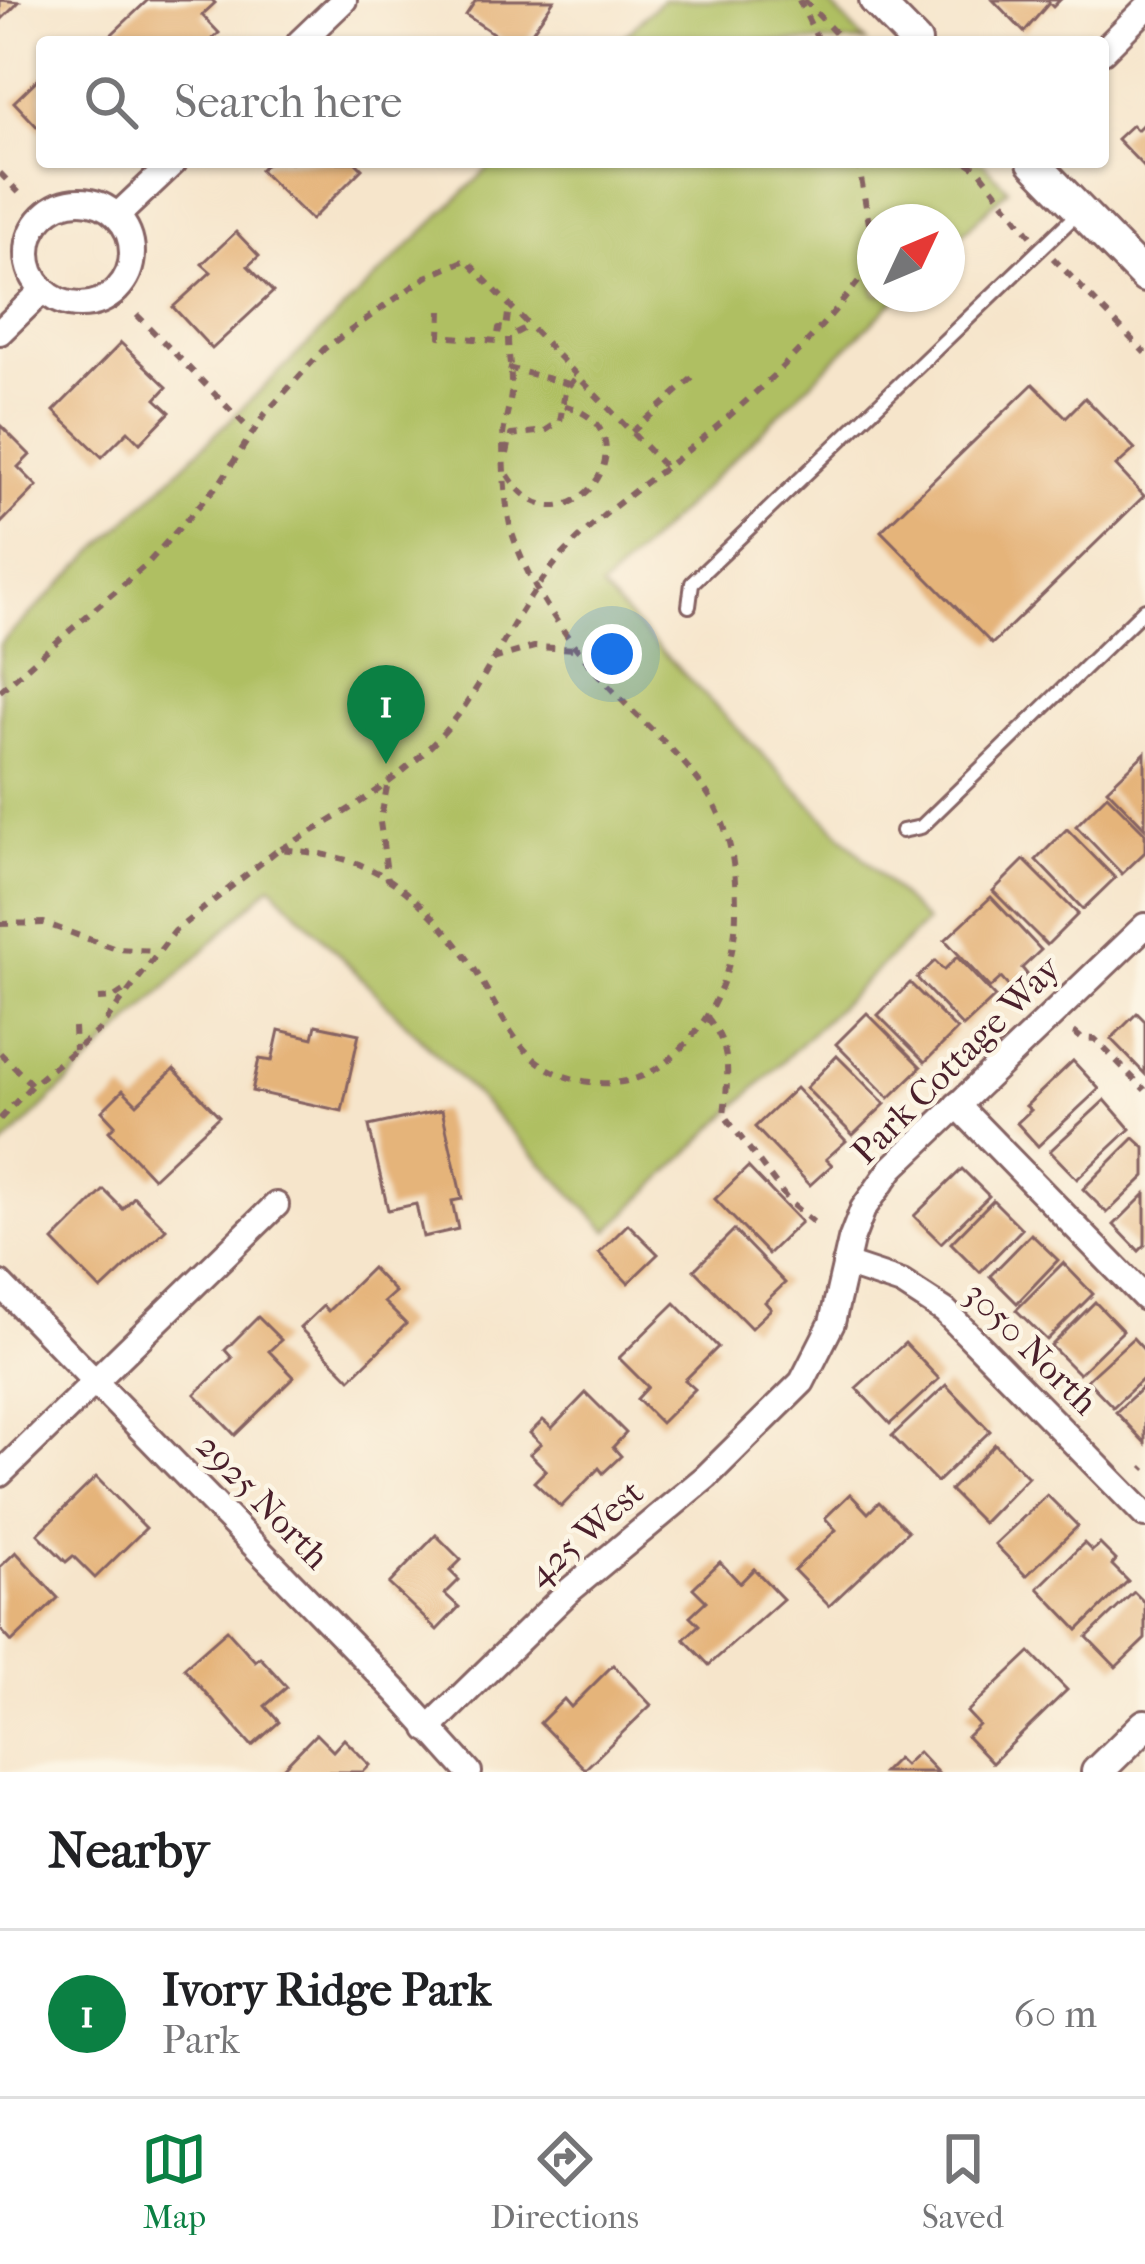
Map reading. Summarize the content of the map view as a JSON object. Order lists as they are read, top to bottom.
{
  "streets": {
    "street": [
      "Park Cottage Way",
      "3050 North",
      "2925 North",
      "425 West"
    ]
  },
  "crossings": [
    ["Park Cottage Way", "3050 North"],
    ["Park Cottage Way", "425 West"],
    ["2925 North", "425 West"]
  ],
  "north": "top right",
  "page": {
    "search": "Search here",
    "pins": "1",
    "heading": "Nearby",
    "list": [
      {
        "mark": "1",
        "name": "Ivory Ridge Park",
        "note": "Park",
        "value": "60 m"
      }
    ],
    "nav": ["Map", "Directions", "Saved"]
  }
}
